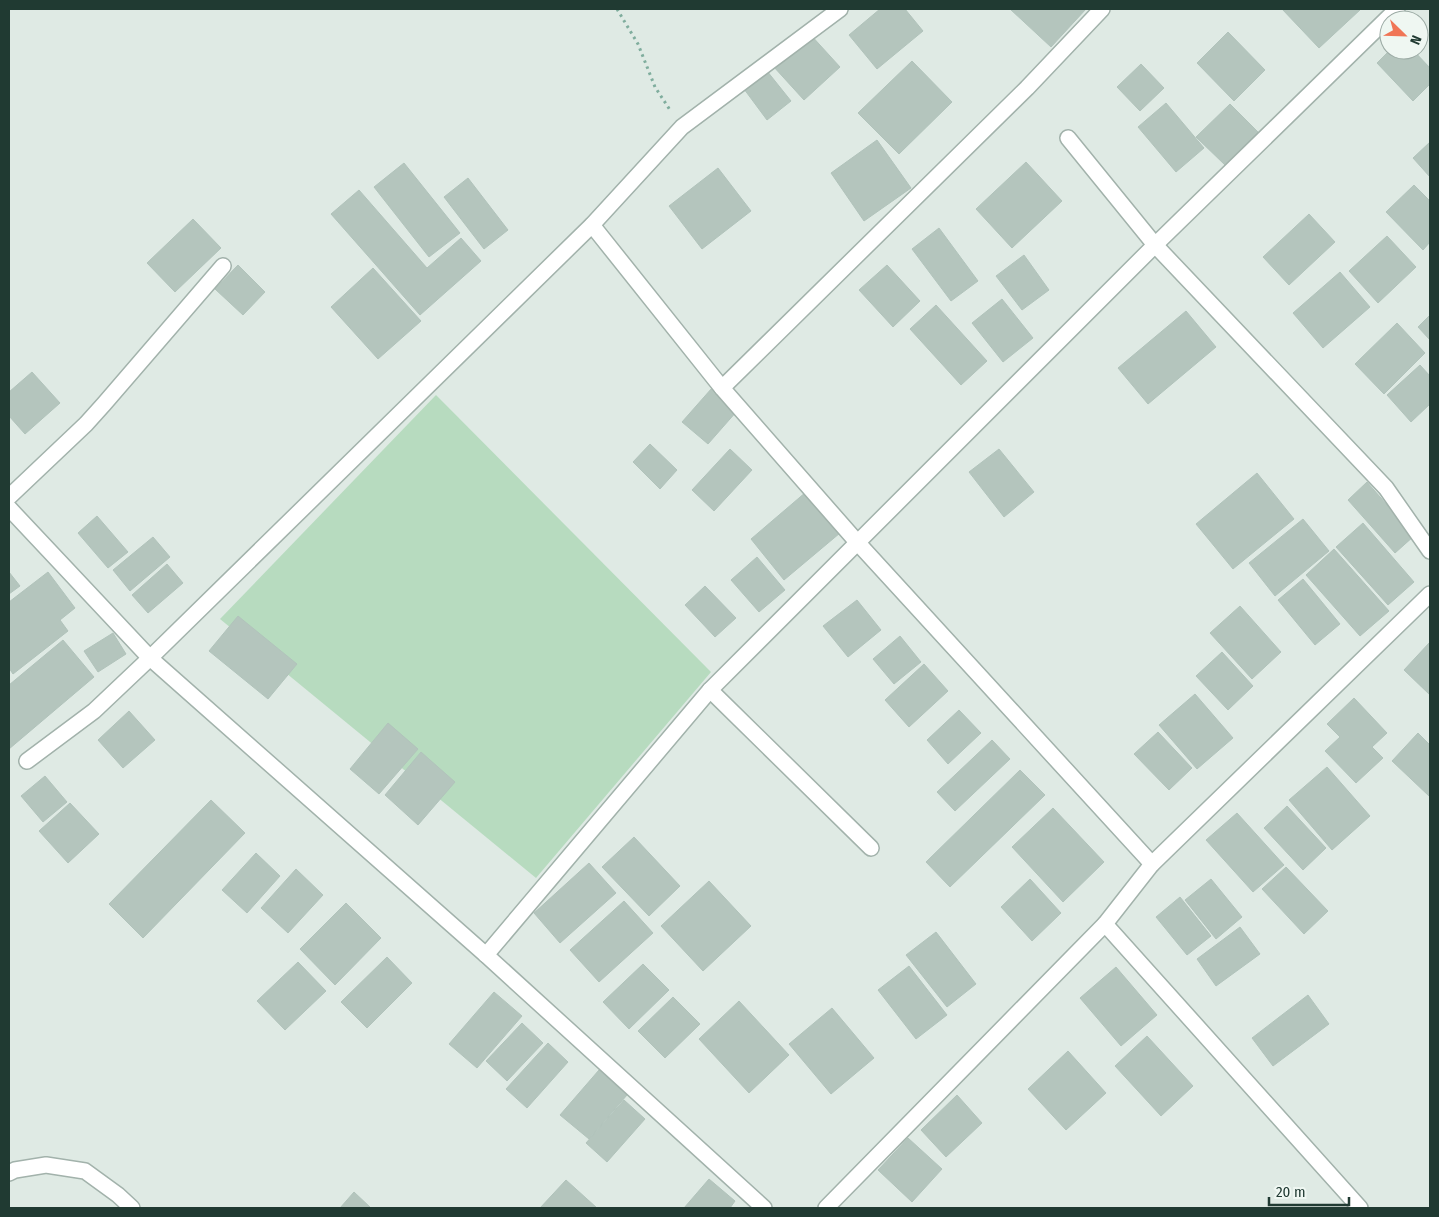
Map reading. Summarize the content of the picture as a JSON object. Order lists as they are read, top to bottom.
{
  "scale_bar": "20 m",
  "north": "bottom right"
}
